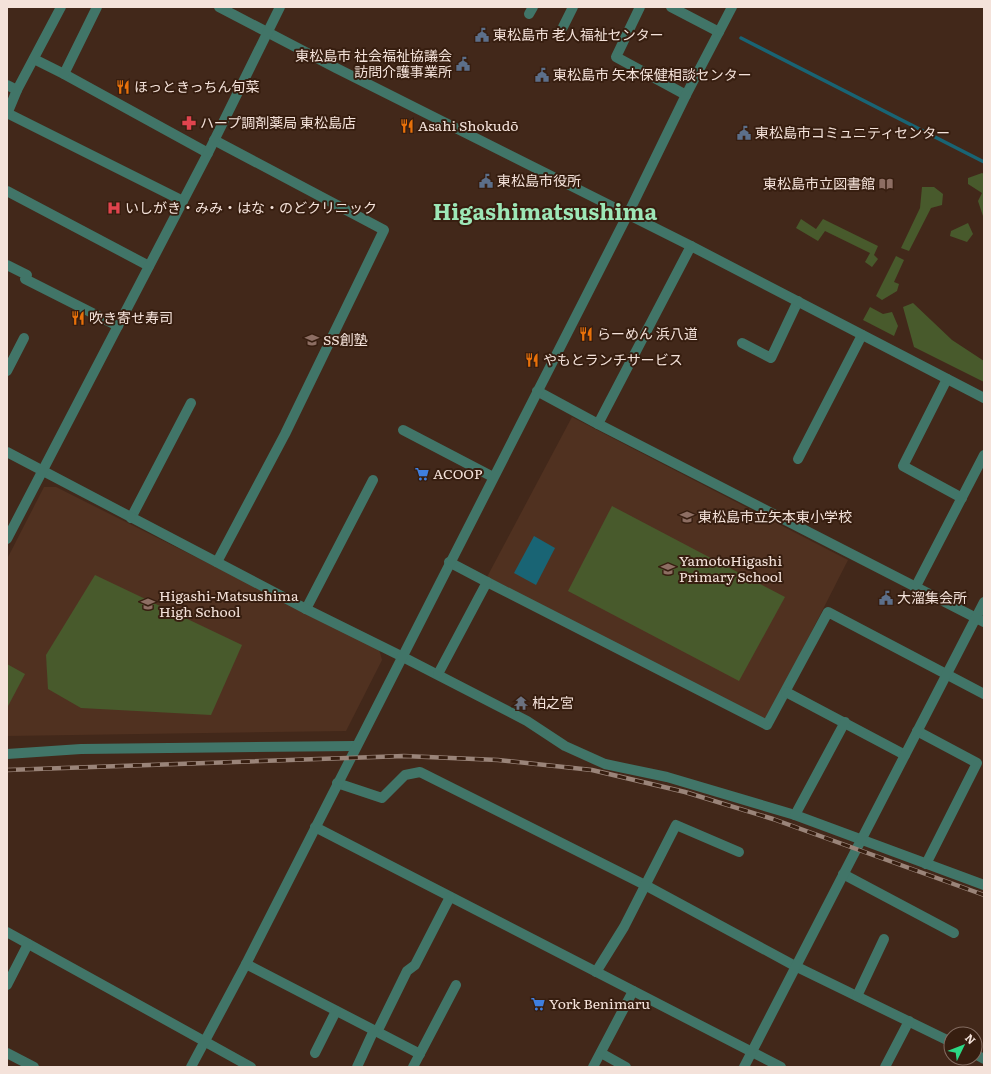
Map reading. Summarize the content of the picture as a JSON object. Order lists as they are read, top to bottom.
{
  "districts": ["Higashimatsushima"],
  "places": {
    "public building": [
      "東松島市 老人福祉センター",
      "東松島市 社会福祉協議会 訪問介護事業所",
      "東松島市 矢本保健相談センター",
      "東松島市コミュニティセンター",
      "東松島市役所",
      "大溜集会所"
    ],
    "restaurant": [
      "ほっときっちん旬菜",
      "Asahi Shokudō",
      "吹き寄せ寿司",
      "らーめん 浜八道",
      "やもとランチサービス"
    ],
    "pharmacy": ["ハープ調剤薬局 東松島店"],
    "library": ["東松島市立図書館"],
    "hospital": ["いしがき・みみ・はな・のどクリニック"],
    "school or university": [
      "SS創塾",
      "東松島市立矢本東小学校",
      "YamotoHigashi Primary School",
      "Higashi-Matsushima High School"
    ],
    "supermarket": ["ACOOP", "York Benimaru"],
    "temple": ["柏之宮"]
  },
  "north": "top right"
}
